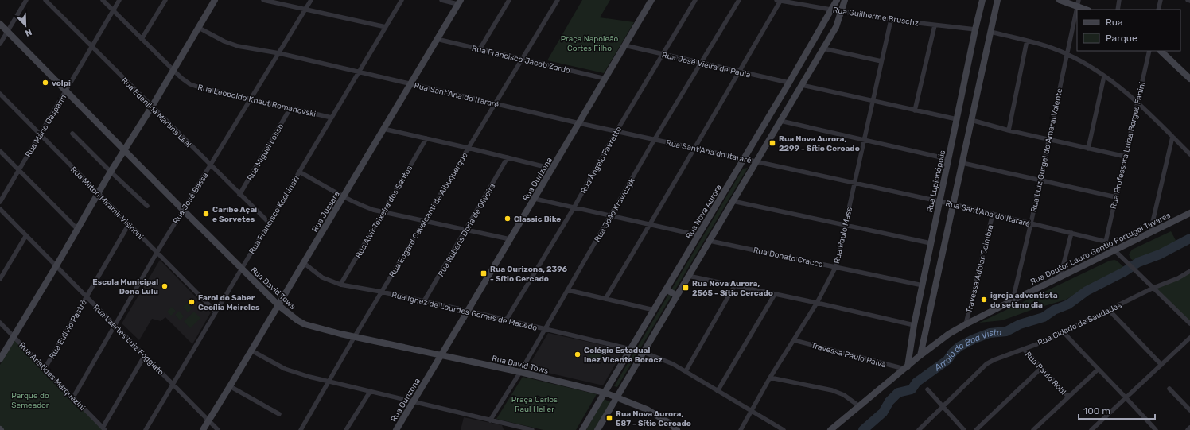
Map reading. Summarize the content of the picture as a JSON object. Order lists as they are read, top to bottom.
{
  "streets": {
    "street": [
      "Rua Guilherme Bruschz",
      "Rua Francisco Jacob Zardo",
      "Rua José Vieira de Paula",
      "Rua Sant'Ana do Itararé",
      "Rua Leopoldo Knaut Romanovski",
      "Rua Edenilda Martins Leal",
      "Rua Mário Gasparin",
      "Rua Professora Luiza Borges Fanini",
      "Rua Luiz Gurgel do Amaral Valente",
      "Rua Miguel Losso",
      "Rua Ângelo Favretto",
      "Rua Ourizona",
      "Rua Lupionópolis",
      "Rua José Bassa",
      "Rua Milton Miramir Visinoni",
      "Rua João Krawczyk",
      "Rua Jussara",
      "Rua Alvir Teixeira dos Santos",
      "Rua Nova Aurora",
      "Rua Francisco Kochinski",
      "Rua Edgard Cavalcanti de Albuquerque",
      "Rua Rubens Dória de Oliveira",
      "Rua Paulo Mass",
      "Rua Doutor Lauro Gentio Portugal Tavares",
      "Rua Donato Cracco",
      "Travessa Adolar Coimbra",
      "Rua David Tows",
      "Rua Ignez de Lourdes Gomes de Macedo",
      "Rua Cidade de Saudades",
      "Rua Eulivio Pastrê",
      "Rua Laertes Luiz Foggiato",
      "Travessa Paulo Paiva",
      "Rua Paulo Robl",
      "Rua Aristides Marquezini"
    ]
  },
  "crossings": [
    ["Rua Guilherme Bruschz", "Rua Lupionópolis"],
    ["Rua Guilherme Bruschz", "Rua Nova Aurora"],
    ["Rua Guilherme Bruschz", "Rua Paulo Mass"],
    ["Rua Francisco Jacob Zardo", "Rua Ourizona"],
    ["Rua Francisco Jacob Zardo", "Rua Jussara"],
    ["Rua Francisco Jacob Zardo", "Rua Edgard Cavalcanti de Albuquerque"],
    ["Rua José Vieira de Paula", "Rua Ângelo Favretto"],
    ["Rua José Vieira de Paula", "Rua Ourizona"],
    ["Rua José Vieira de Paula", "Rua João Krawczyk"],
    ["Rua José Vieira de Paula", "Rua Nova Aurora"],
    ["Rua Sant'Ana do Itararé", "Rua Professora Luiza Borges Fanini"],
    ["Rua Sant'Ana do Itararé", "Rua Luiz Gurgel do Amaral Valente"],
    ["Rua Sant'Ana do Itararé", "Rua Ângelo Favretto"],
    ["Rua Sant'Ana do Itararé", "Rua Ourizona"],
    ["Rua Sant'Ana do Itararé", "Rua Lupionópolis"],
    ["Rua Sant'Ana do Itararé", "Rua José Bassa"],
    ["Rua Sant'Ana do Itararé", "Rua João Krawczyk"],
    ["Rua Sant'Ana do Itararé", "Rua Jussara"],
    ["Rua Sant'Ana do Itararé", "Rua Nova Aurora"],
    ["Rua Sant'Ana do Itararé", "Rua Francisco Kochinski"],
    ["Rua Sant'Ana do Itararé", "Rua Edgard Cavalcanti de Albuquerque"],
    ["Rua Sant'Ana do Itararé", "Rua Paulo Mass"],
    ["Rua Sant'Ana do Itararé", "Travessa Adolar Coimbra"],
    ["Rua Leopoldo Knaut Romanovski", "Rua Mário Gasparin"],
    ["Rua Leopoldo Knaut Romanovski", "Rua Miguel Losso"],
    ["Rua Leopoldo Knaut Romanovski", "Rua José Bassa"],
    ["Rua Leopoldo Knaut Romanovski", "Rua Francisco Kochinski"],
    ["Rua Edenilda Martins Leal", "Rua Mário Gasparin"],
    ["Rua Edenilda Martins Leal", "Rua Miguel Losso"],
    ["Rua Edenilda Martins Leal", "Rua José Bassa"],
    ["Rua Edenilda Martins Leal", "Rua Francisco Kochinski"],
    ["Rua Mário Gasparin", "Rua Milton Miramir Visinoni"],
    ["Rua Mário Gasparin", "Rua David Tows"],
    ["Rua Luiz Gurgel do Amaral Valente", "Rua Doutor Lauro Gentio Portugal Tavares"],
    ["Rua Ângelo Favretto", "Rua Ignez de Lourdes Gomes de Macedo"],
    ["Rua Ourizona", "Rua David Tows"],
    ["Rua Ourizona", "Rua Ignez de Lourdes Gomes de Macedo"],
    ["Rua Lupionópolis", "Rua Doutor Lauro Gentio Portugal Tavares"],
    ["Rua Lupionópolis", "Rua Donato Cracco"],
    ["Rua Lupionópolis", "Travessa Paulo Paiva"],
    ["Rua José Bassa", "Rua Milton Miramir Visinoni"],
    ["Rua José Bassa", "Rua David Tows"],
    ["Rua José Bassa", "Rua Laertes Luiz Foggiato"],
    ["Rua José Bassa", "Rua Aristides Marquezini"],
    ["Rua Milton Miramir Visinoni", "Rua Francisco Kochinski"],
    ["Rua Milton Miramir Visinoni", "Rua Eulivio Pastrê"],
    ["Rua João Krawczyk", "Rua David Tows"],
    ["Rua João Krawczyk", "Rua Ignez de Lourdes Gomes de Macedo"],
    ["Rua Jussara", "Rua David Tows"],
    ["Rua Jussara", "Rua Ignez de Lourdes Gomes de Macedo"],
    ["Rua Jussara", "Rua Laertes Luiz Foggiato"],
    ["Rua Alvir Teixeira dos Santos", "Rua Ignez de Lourdes Gomes de Macedo"],
    ["Rua Nova Aurora", "Rua David Tows"],
    ["Rua Nova Aurora", "Rua Ignez de Lourdes Gomes de Macedo"],
    ["Rua Francisco Kochinski", "Rua David Tows"],
    ["Rua Francisco Kochinski", "Rua Laertes Luiz Foggiato"],
    ["Rua Edgard Cavalcanti de Albuquerque", "Rua David Tows"],
    ["Rua Edgard Cavalcanti de Albuquerque", "Rua Ignez de Lourdes Gomes de Macedo"],
    ["Rua Rubens Dória de Oliveira", "Rua Ignez de Lourdes Gomes de Macedo"],
    ["Rua Paulo Mass", "Rua Donato Cracco"],
    ["Rua Paulo Mass", "Travessa Paulo Paiva"],
    ["Rua Doutor Lauro Gentio Portugal Tavares", "Travessa Adolar Coimbra"],
    ["Rua Doutor Lauro Gentio Portugal Tavares", "Travessa Paulo Paiva"],
    ["Rua Cidade de Saudades", "Rua Paulo Robl"],
    ["Rua Eulivio Pastrê", "Rua Laertes Luiz Foggiato"],
    ["Rua Eulivio Pastrê", "Rua Aristides Marquezini"]
  ],
  "water": ["Arroio da Boa Vista"],
  "parks": ["Praça Napoleão Cortes Filho", "Parque do Semeador", "Praça Carlos Raul Heller"],
  "places": {
    "other": [
      "volpi",
      "Caribe Açaí e Sorvetes",
      "Classic Bike",
      "Escola Municipal Dona Lulu",
      "igreja adventista do setimo dia",
      "Farol do Saber Cecília Meireles",
      "Colégio Estadual Inez Vicente Borocz"
    ],
    "transit": [
      "Rua Nova Aurora, 2299 - Sítio Cercado",
      "Rua Ourizona, 2396 - Sítio Cercado",
      "Rua Nova Aurora, 2565 - Sítio Cercado",
      "Rua Nova Aurora, 587 - Sítio Cercado"
    ]
  },
  "legend": ["Rua", "Parque"],
  "scale_bar": "100 m",
  "north": "bottom right"
}
